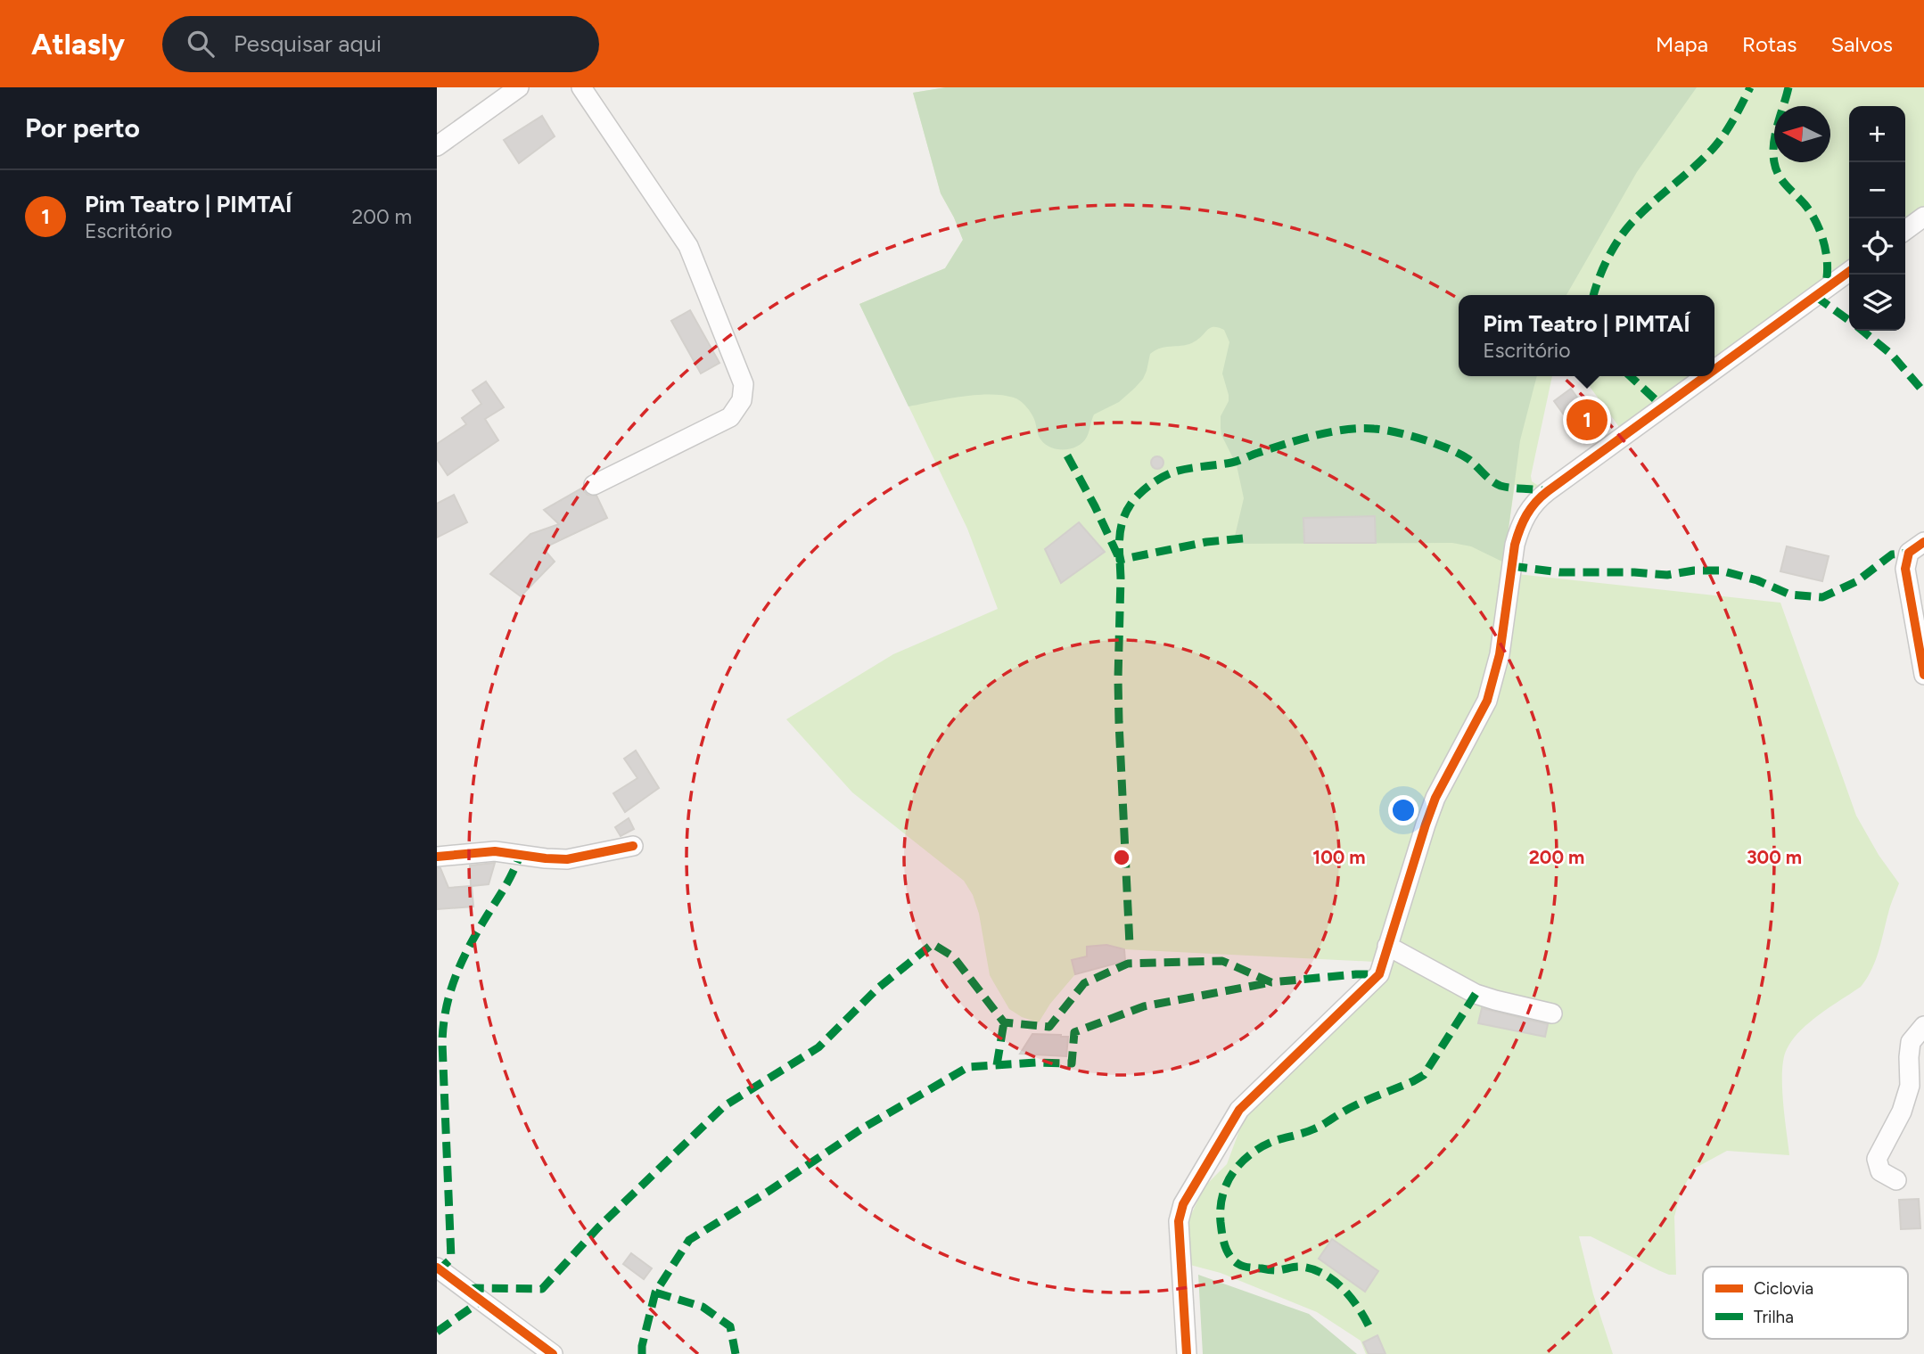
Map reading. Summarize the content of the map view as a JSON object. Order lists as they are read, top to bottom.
{
  "legend": ["Ciclovia", "Trilha"],
  "north": "left",
  "page": {
    "header": "Atlasly",
    "search": "Pesquisar aqui",
    "nav": ["Mapa", "Rotas", "Salvos"],
    "heading": "Por perto",
    "map_buttons": ["+", "−"],
    "list": [
      {
        "mark": "1",
        "name": "Pim Teatro | PIMTAÍ",
        "note": "Escritório",
        "value": "200 m"
      }
    ],
    "popup": ["Pim Teatro | PIMTAÍ", "Escritório"],
    "pins": "1"
  },
  "rings": ["100 m", "200 m", "300 m"]
}
